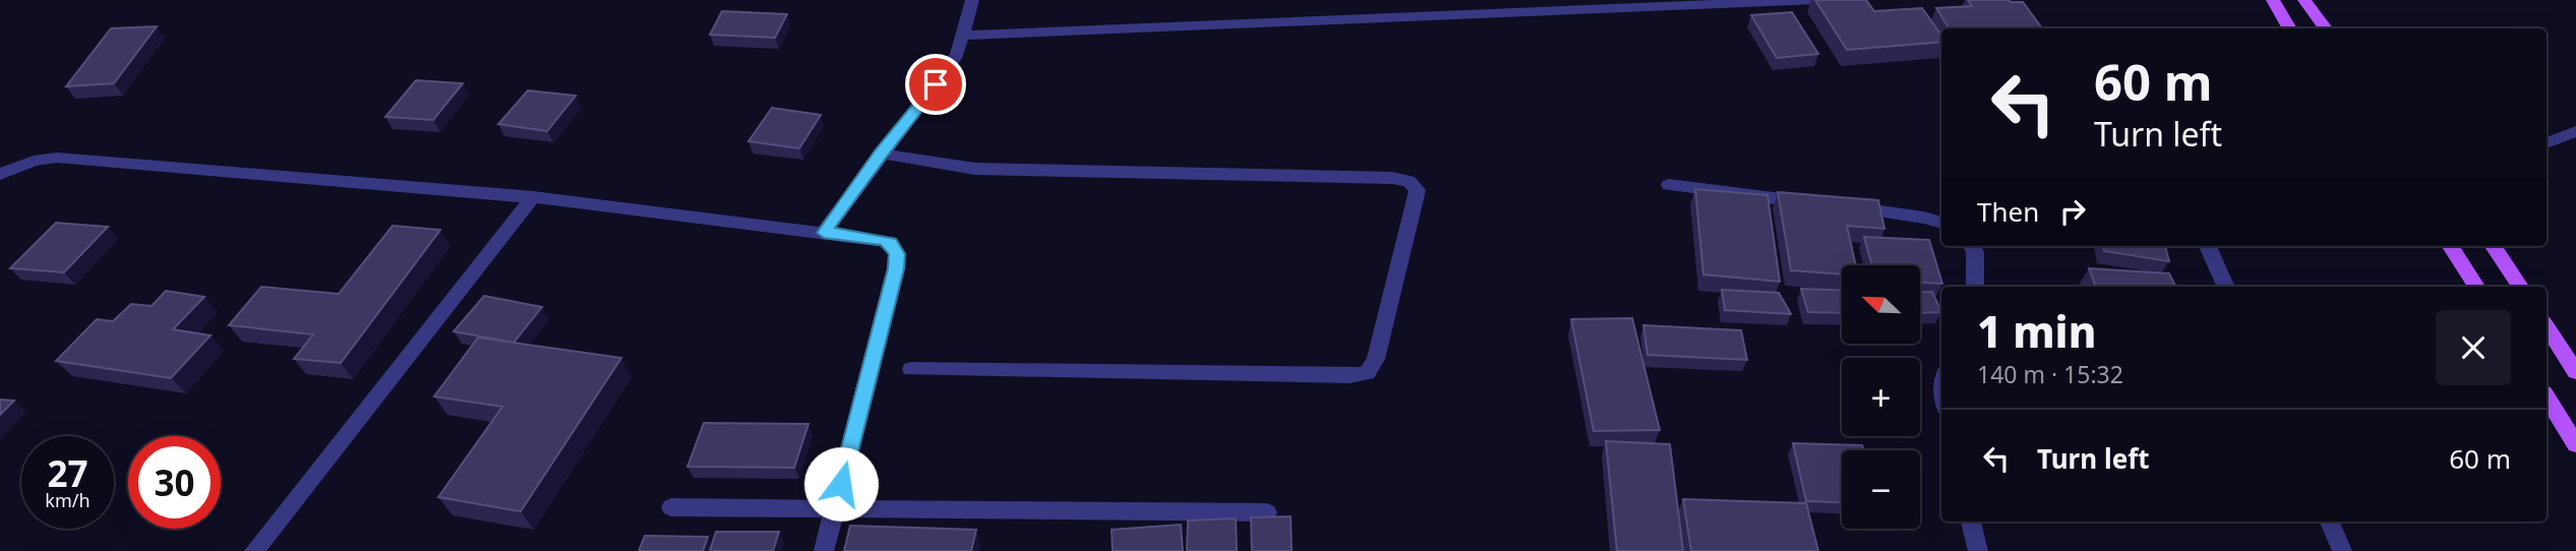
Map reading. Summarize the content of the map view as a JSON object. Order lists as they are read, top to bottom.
{
  "north": "top left",
  "page": {
    "turn": ["60 m", "Turn left"],
    "then": "Then",
    "map_buttons": ["+", "−"],
    "heading": ["1 min", "140 m · 15:32"],
    "list": [
      {
        "name": "Turn left",
        "value": "60 m"
      }
    ],
    "speed": "27 km/h",
    "limit": "30"
  }
}
